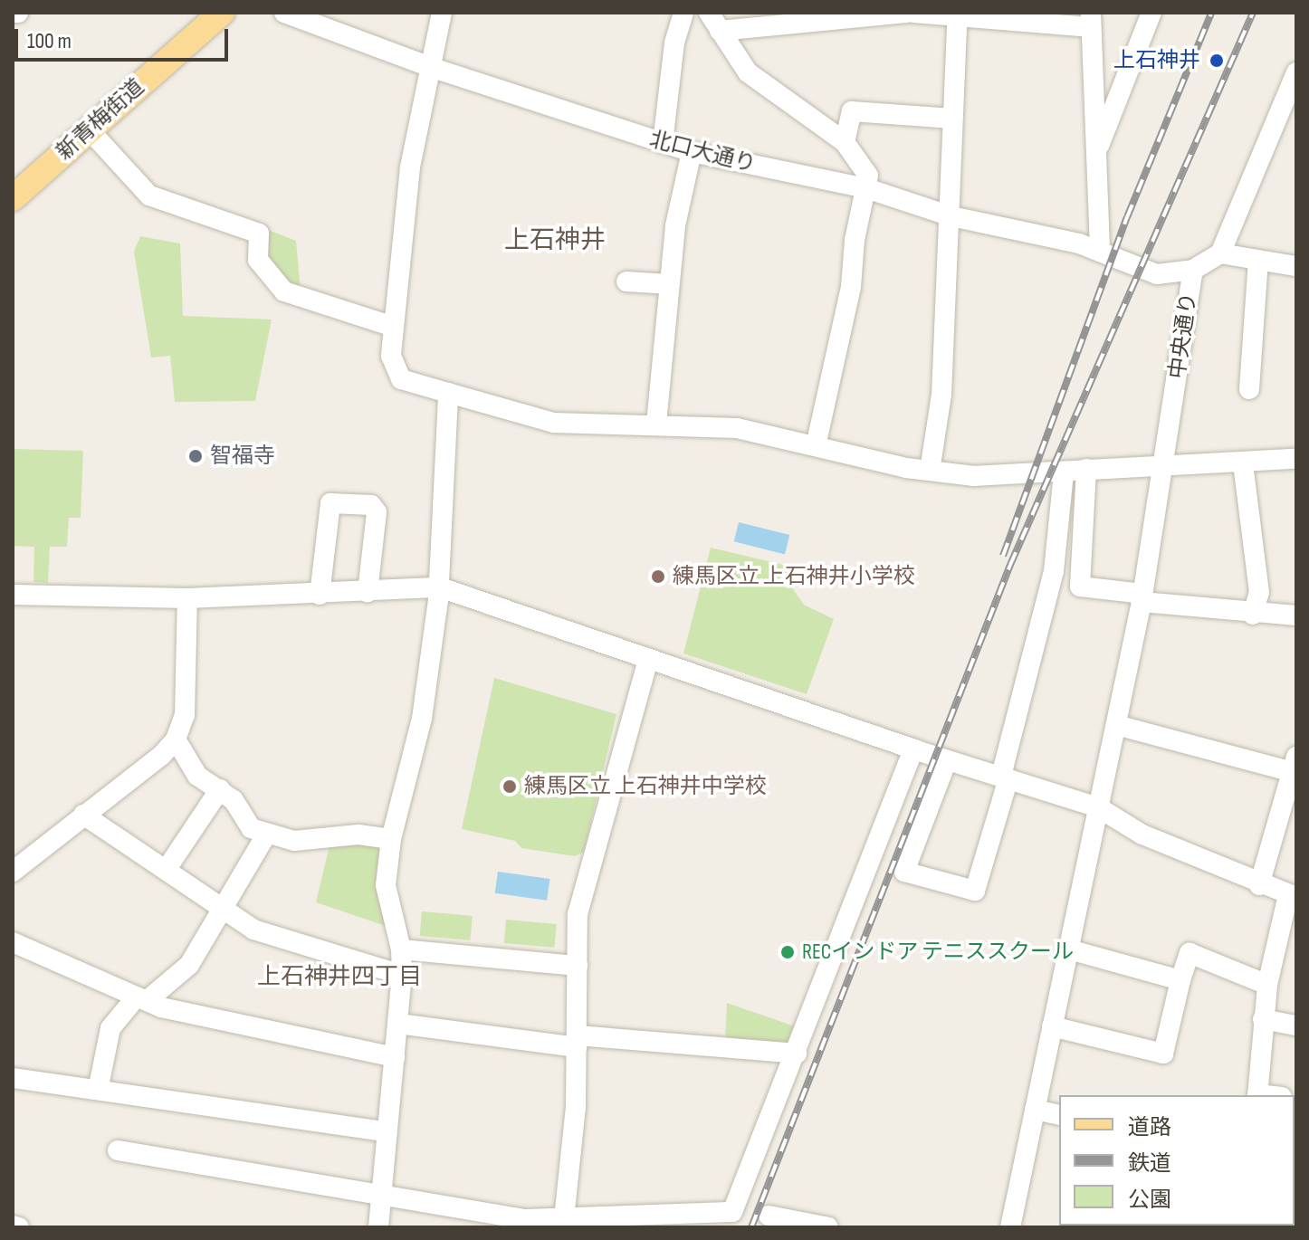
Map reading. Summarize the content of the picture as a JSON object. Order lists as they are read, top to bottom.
{
  "streets": {
    "main road": ["新青梅街道"],
    "street": ["北口大通り", "中央通り"]
  },
  "crossings": [
    ["北口大通り", "中央通り"]
  ],
  "districts": ["上石神井", "上石神井四丁目"],
  "places": [
    "上石神井",
    "智福寺",
    "練馬区立 上石神井小学校",
    "練馬区立 上石神井中学校",
    "RECインドア テニススクール"
  ],
  "legend": ["道路", "鉄道", "公園"],
  "scale_bar": "100 m"
}
